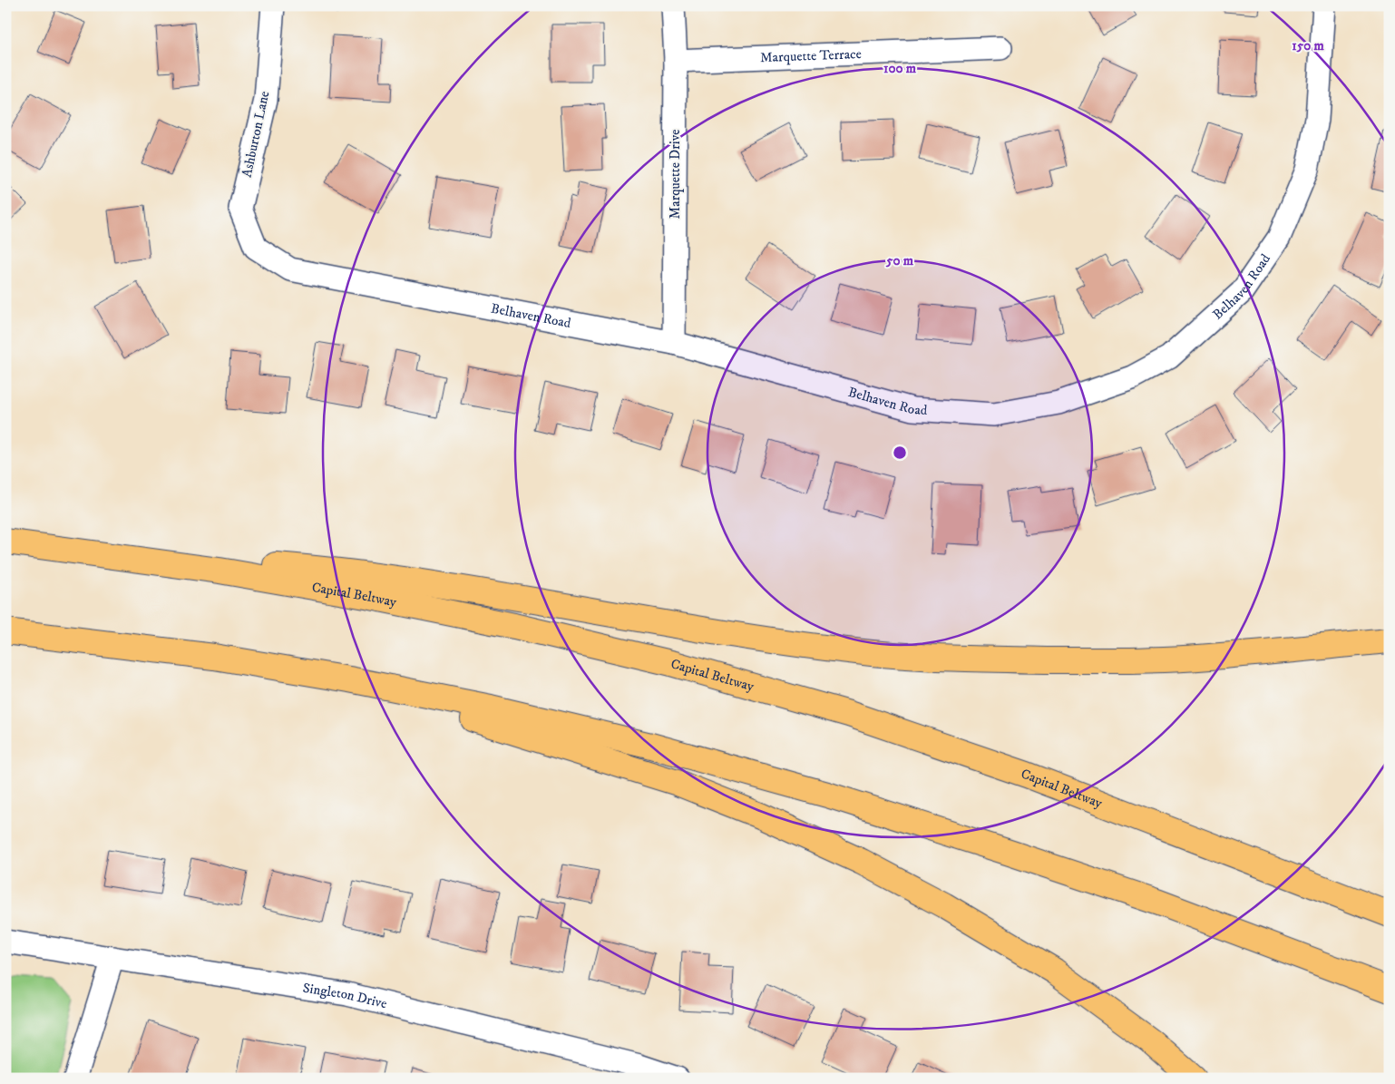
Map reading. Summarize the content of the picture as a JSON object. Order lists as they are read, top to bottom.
{
  "streets": {
    "highway": ["Capital Beltway"],
    "street": [
      "Marquette Terrace",
      "Ashburton Lane",
      "Marquette Drive",
      "Belhaven Road",
      "Singleton Drive"
    ]
  },
  "crossings": [
    ["Marquette Terrace", "Marquette Drive"],
    ["Ashburton Lane", "Belhaven Road"],
    ["Marquette Drive", "Belhaven Road"]
  ],
  "rings": ["150 m", "100 m", "50 m"]
}
